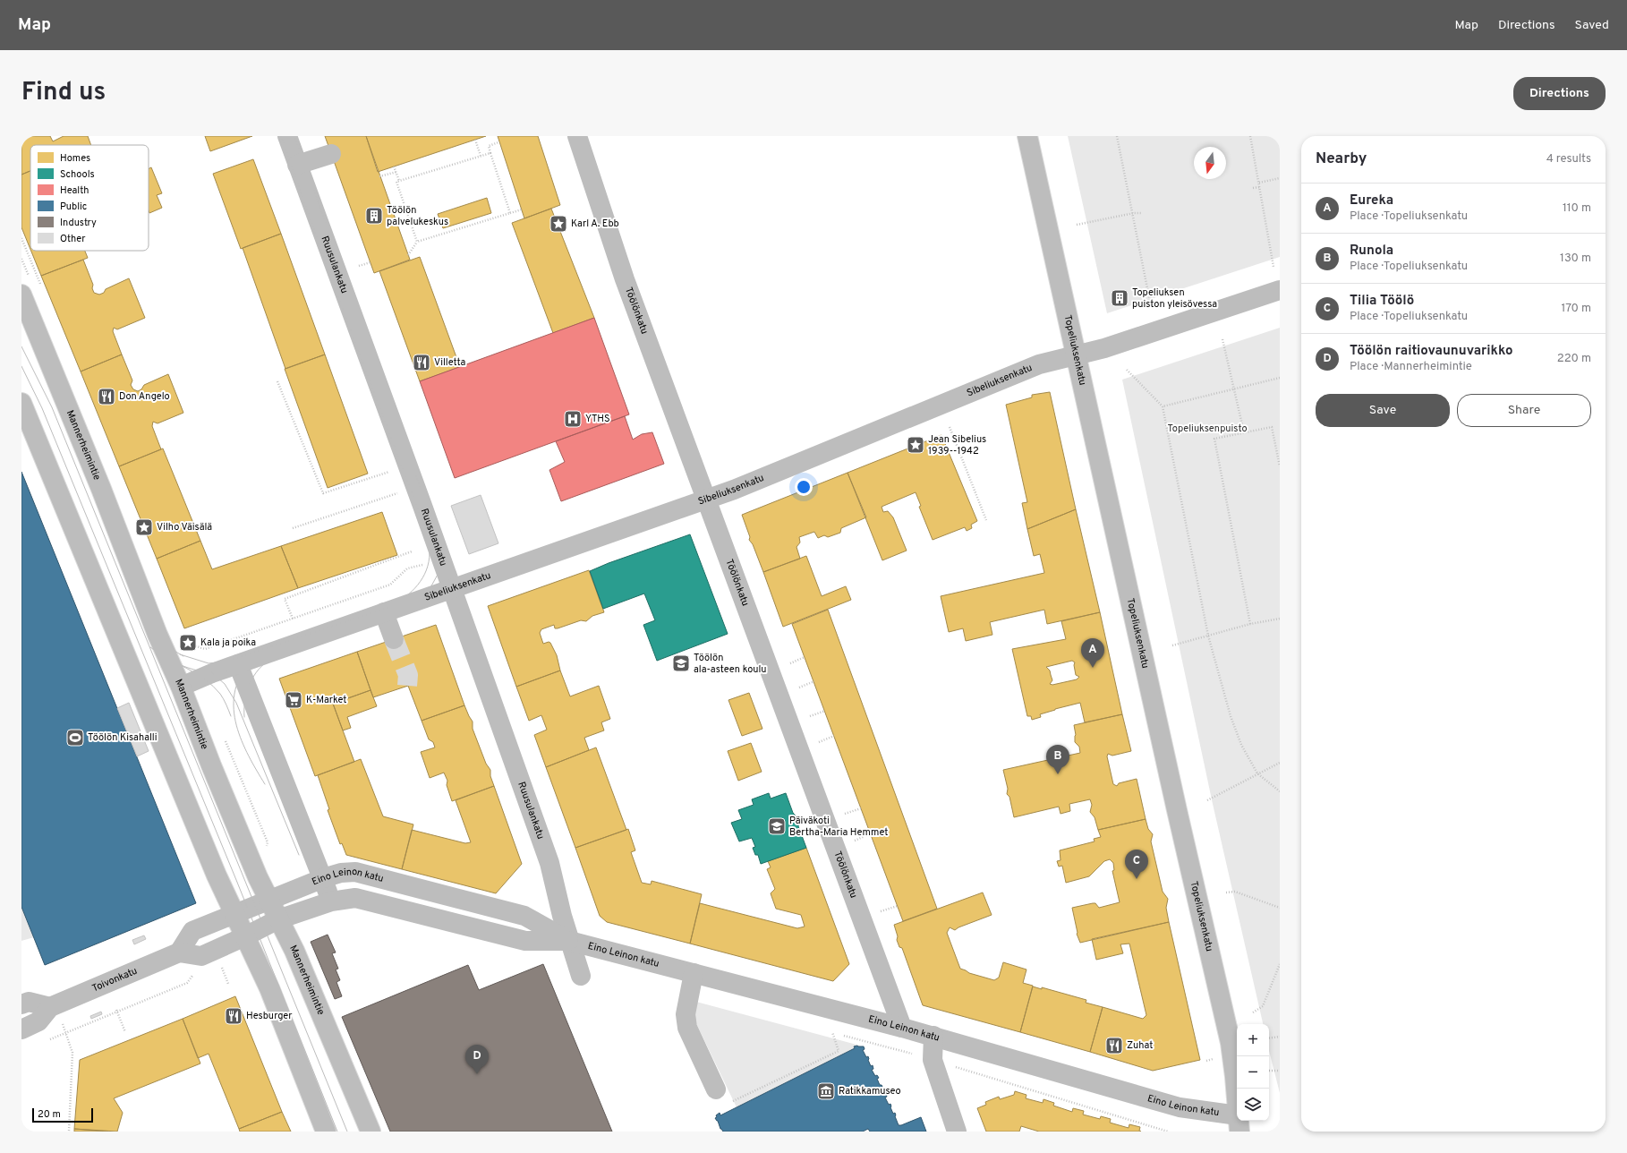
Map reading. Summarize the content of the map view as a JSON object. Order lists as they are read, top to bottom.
{
  "streets": {
    "street": [
      "Ruusulankatu",
      "Töölönkatu",
      "Topeliuksenkatu",
      "Sibeliuksenkatu",
      "Mannerheimintie",
      "Eino Leinon katu",
      "Toivonkatu"
    ]
  },
  "crossings": [
    ["Ruusulankatu", "Sibeliuksenkatu"],
    ["Ruusulankatu", "Eino Leinon katu"],
    ["Töölönkatu", "Sibeliuksenkatu"],
    ["Töölönkatu", "Eino Leinon katu"],
    ["Topeliuksenkatu", "Sibeliuksenkatu"],
    ["Topeliuksenkatu", "Eino Leinon katu"],
    ["Sibeliuksenkatu", "Mannerheimintie"],
    ["Mannerheimintie", "Eino Leinon katu"]
  ],
  "parks": ["Topeliuksenpuisto"],
  "places": {
    "building": ["Töölön palvelukeskus", "Topeliuksen puiston yleisövessa"],
    "place": [
      "Karl A. Ebb",
      "Jean Sibelius 1939--1942",
      "Vilho Väisälä",
      "Kala ja poika"
    ],
    "restaurant": [
      "Villetta",
      "Don Angelo",
      "Hesburger",
      "Zuhat"
    ],
    "hospital": ["YTHS"],
    "school or university": ["Töölön ala-asteen koulu", "Päiväkoti Bertha-Maria Hemmet"],
    "supermarket": ["K-Market"],
    "sports": ["Töölön Kisahalli"],
    "museum": ["Ratikkamuseo"]
  },
  "legend": [
    "Homes",
    "Schools",
    "Health",
    "Public",
    "Industry",
    "Other"
  ],
  "scale_bar": "20 m",
  "north": "bottom",
  "page": {
    "header": "Map",
    "nav": ["Map", "Directions", "Saved"],
    "title": "Find us",
    "buttons": [
      "Directions",
      ["Save", "Share"]
    ],
    "heading": ["Nearby", "4 results"],
    "list": [
      {
        "mark": "A",
        "name": "Eureka",
        "note": "Place · Topeliuksenkatu",
        "value": "110 m"
      },
      {
        "mark": "B",
        "name": "Runola",
        "note": "Place · Topeliuksenkatu",
        "value": "130 m"
      },
      {
        "mark": "C",
        "name": "Tilia Töölö",
        "note": "Place · Topeliuksenkatu",
        "value": "170 m"
      },
      {
        "mark": "D",
        "name": "Töölön raitiovaunuvarikko",
        "note": "Place · Mannerheimintie",
        "value": "220 m"
      }
    ],
    "pins": [
      "A",
      "B",
      "C",
      "D"
    ],
    "map_buttons": ["+", "−"],
    "scale": "20 m"
  }
}
